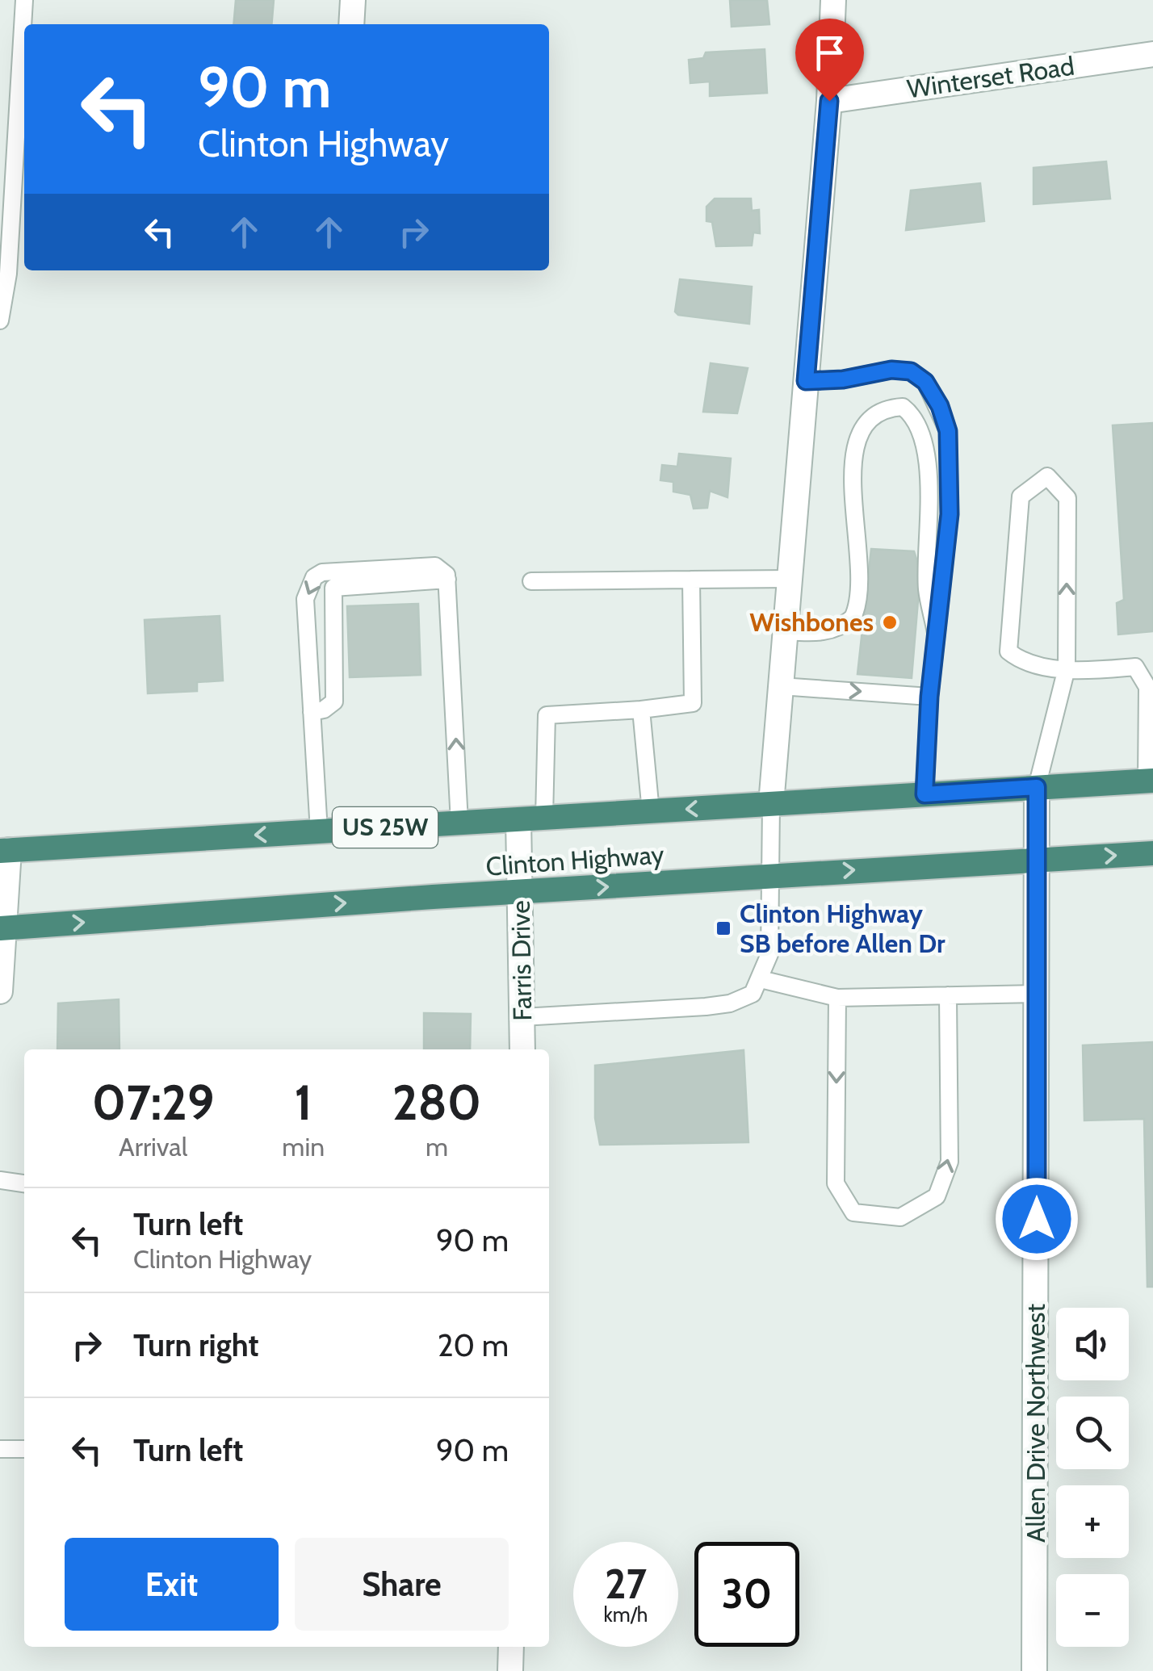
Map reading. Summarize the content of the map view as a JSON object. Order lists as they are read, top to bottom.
{
  "streets": {
    "highway": ["US 25W", "Clinton Highway"],
    "street": ["Winterset Road", "Farris Drive", "Allen Drive Northwest"]
  },
  "crossings": [
    ["Clinton Highway", "Farris Drive"],
    ["Clinton Highway", "Allen Drive Northwest"]
  ],
  "places": {
    "other": ["Wishbones"],
    "transit": ["Clinton Highway SB before Allen Dr"]
  },
  "page": {
    "turn": ["90 m", "Clinton Highway"],
    "eta": [
      "07:29",
      "Arrival",
      "1",
      "min",
      "280",
      "m"
    ],
    "list": [
      {
        "name": "Turn left",
        "note": "Clinton Highway",
        "value": "90 m"
      },
      {
        "name": "Turn right",
        "value": "20 m"
      },
      {
        "name": "Turn left",
        "value": "90 m"
      }
    ],
    "map_buttons": ["+", "−"],
    "buttons": ["Exit", "Share"],
    "speed": "27 km/h",
    "limit": "30"
  }
}
